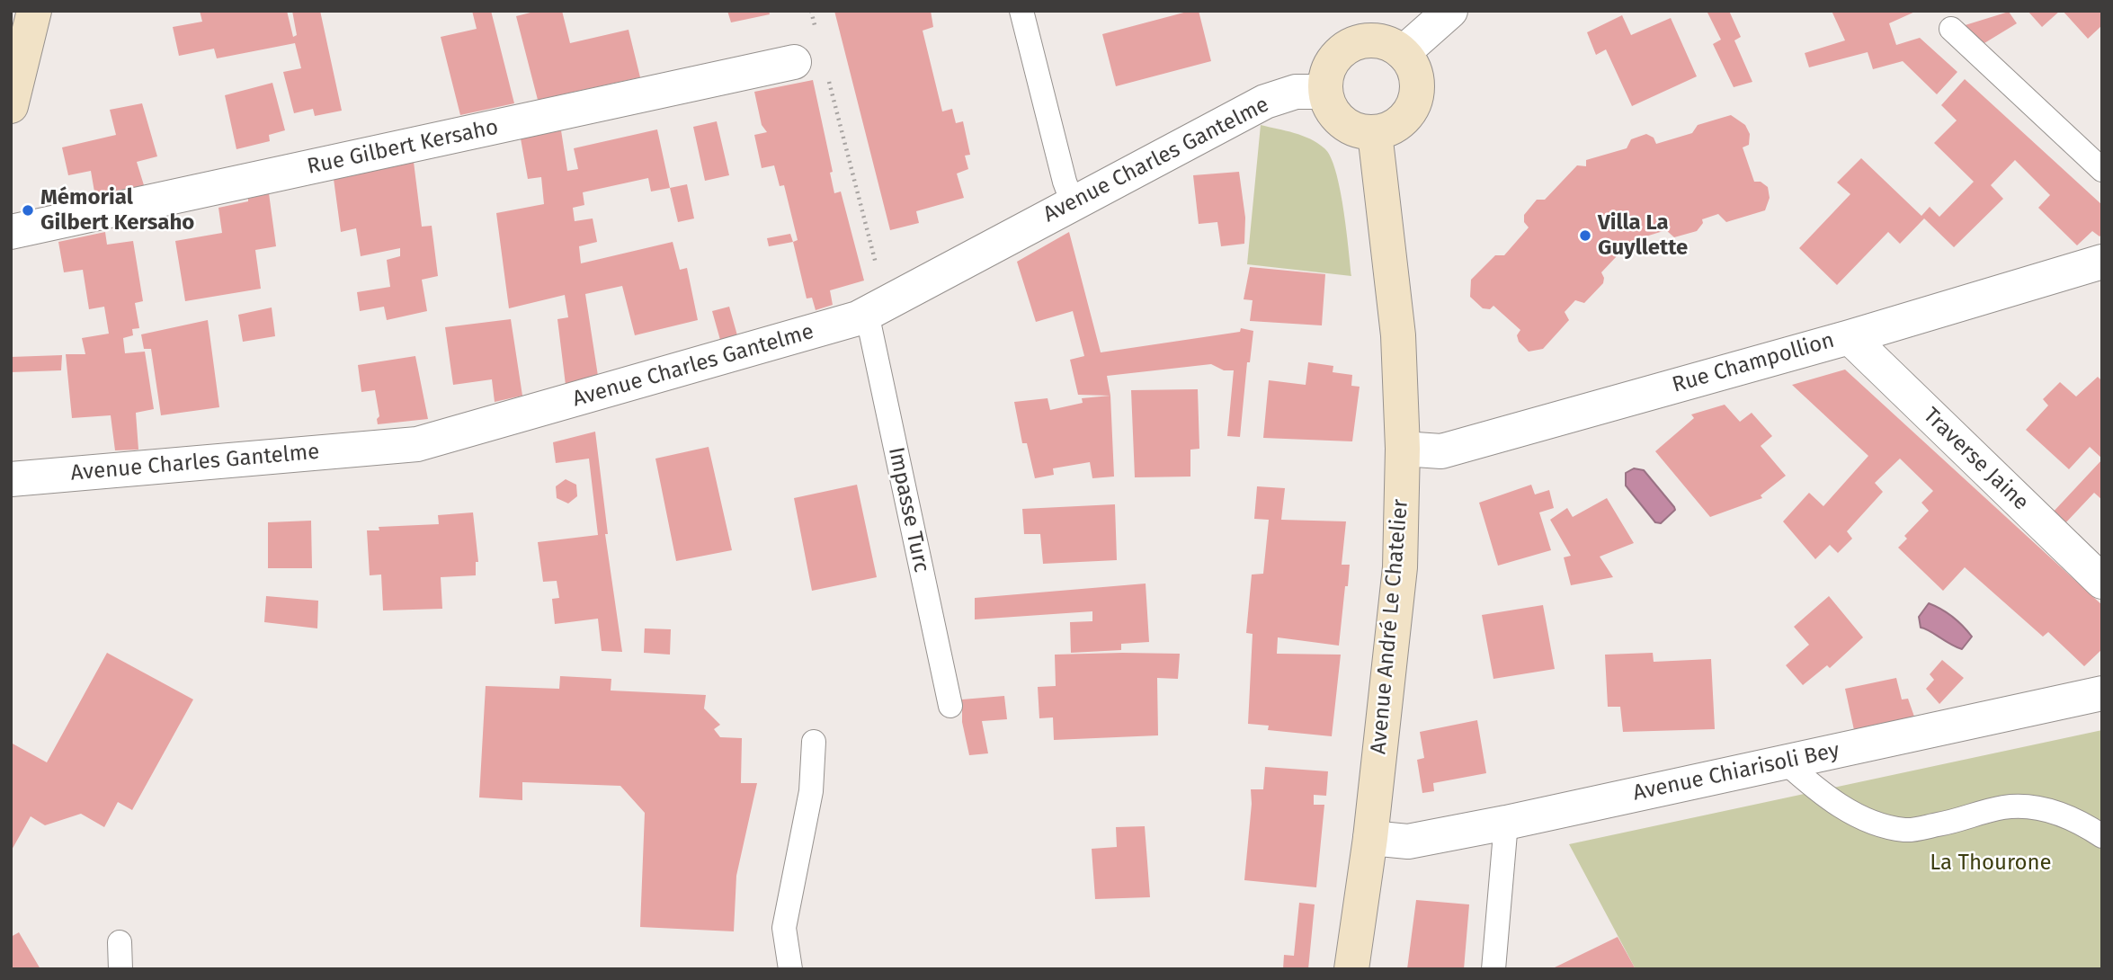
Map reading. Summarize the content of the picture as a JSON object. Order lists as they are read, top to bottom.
{
  "streets": {
    "main road": ["Avenue André Le Chatelier"],
    "street": [
      "Rue Gilbert Kersaho",
      "Avenue Charles Gantelme",
      "Rue Champollion",
      "Traverse Jaine",
      "Avenue Chiarisoli Bey"
    ],
    "lane": ["Impasse Turc"]
  },
  "crossings": [
    ["Avenue Charles Gantelme", "Impasse Turc"],
    ["Avenue Charles Gantelme", "Avenue André Le Chatelier"],
    ["Rue Champollion", "Traverse Jaine"],
    ["Rue Champollion", "Avenue André Le Chatelier"],
    ["Avenue André Le Chatelier", "Avenue Chiarisoli Bey"]
  ],
  "parks": ["La Thourone"],
  "places": ["Mémorial Gilbert Kersaho", "Villa La Guyllette"]
}
